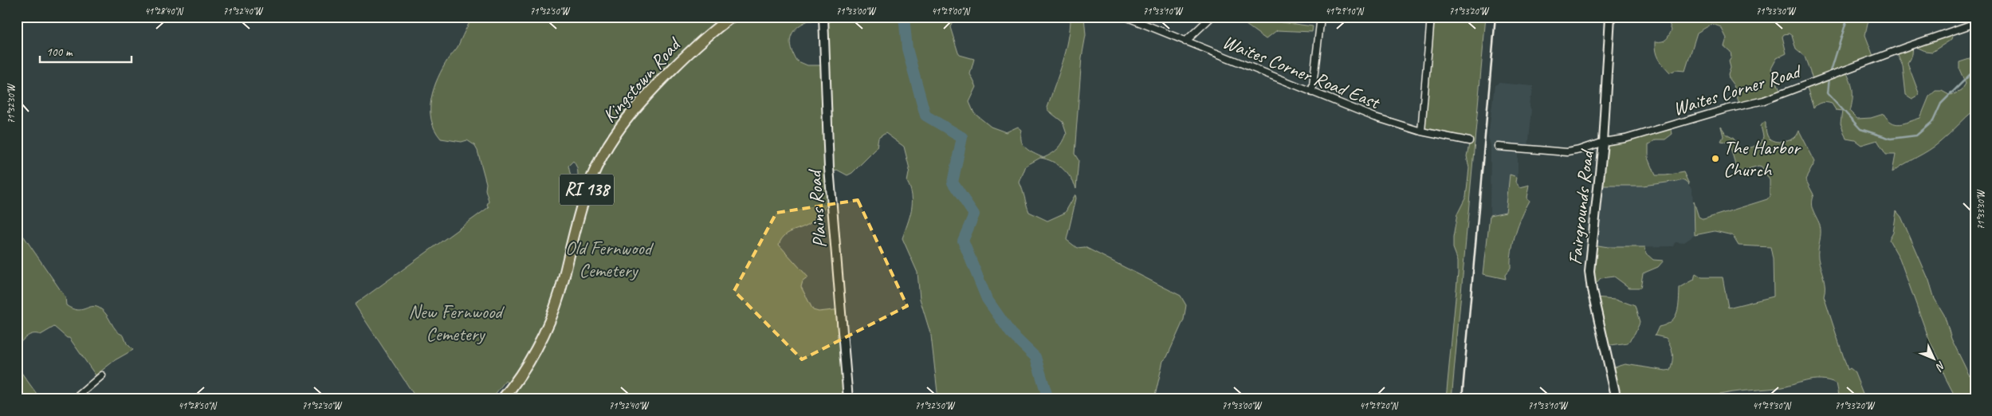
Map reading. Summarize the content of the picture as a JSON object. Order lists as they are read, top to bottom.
{
  "streets": {
    "main road": ["Kingstown Road", "RI 138"],
    "street": [
      "Waites Corner Road East",
      "Waites Corner Road",
      "Fairgrounds Road",
      "Plains Road"
    ]
  },
  "crossings": [
    ["Waites Corner Road", "Fairgrounds Road"]
  ],
  "parks": ["Old Fernwood Cemetery", "New Fernwood Cemetery"],
  "places": ["The Harbor Church"],
  "scale_bar": "100 m",
  "north": "bottom right",
  "coordinates": [
    "41°28'40\"N",
    "71°32'40\"W",
    "71°32'50\"W",
    "71°33'00\"W",
    "41°29'00\"N",
    "71°33'10\"W",
    "41°29'10\"N",
    "71°33'20\"W",
    "71°33'30\"W",
    "71°32'30\"W",
    "41°28'50\"N",
    "41°29'20\"N",
    "41°29'30\"N"
  ]
}
